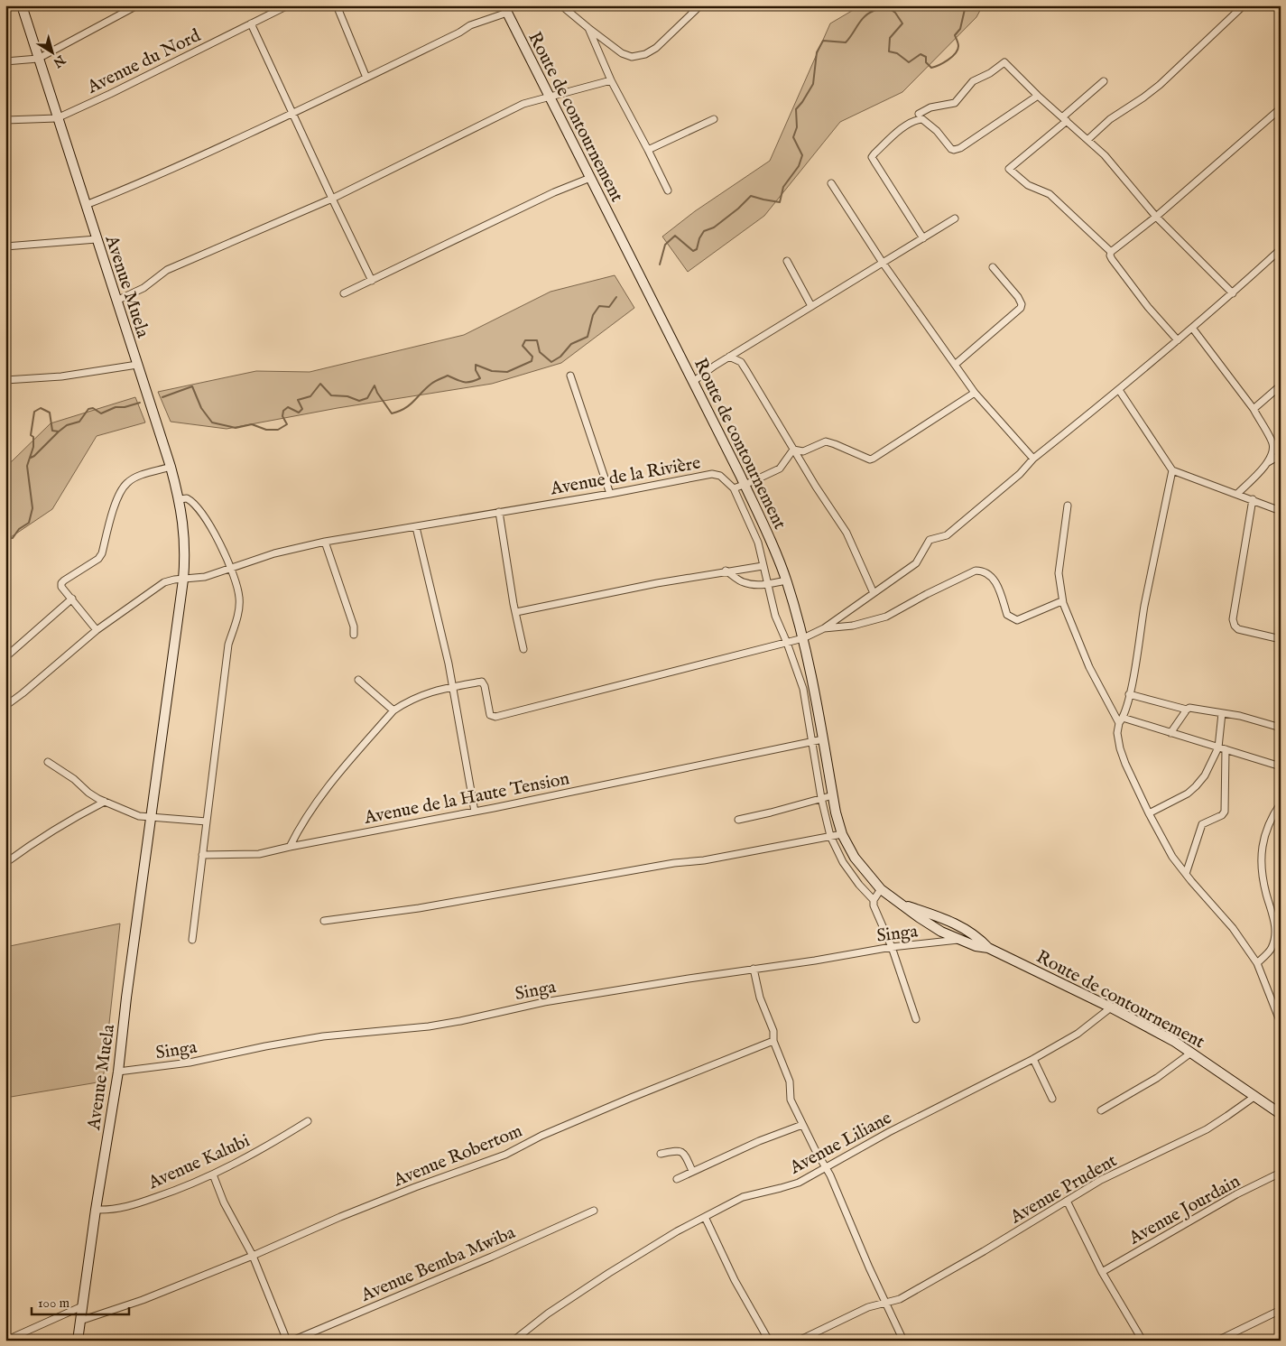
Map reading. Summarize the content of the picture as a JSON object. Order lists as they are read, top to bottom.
{
  "streets": {
    "street": [
      "Avenue du Nord",
      "Route de contournement",
      "Avenue Muela",
      "Avenue de la Rivière",
      "Avenue de la Haute Tension",
      "Singa",
      "Avenue Liliane",
      "Avenue Robertom",
      "Avenue Kalubi",
      "Avenue Prudent",
      "Avenue Jourdain",
      "Avenue Bemba Mwiba"
    ]
  },
  "crossings": [
    ["Avenue du Nord", "Avenue Muela"],
    ["Route de contournement", "Avenue de la Haute Tension"],
    ["Route de contournement", "Singa"],
    ["Route de contournement", "Avenue Liliane"],
    ["Route de contournement", "Avenue Prudent"],
    ["Avenue Muela", "Avenue de la Rivière"],
    ["Avenue Muela", "Singa"],
    ["Avenue Muela", "Avenue Robertom"],
    ["Avenue Muela", "Avenue Kalubi"]
  ],
  "scale_bar": "100 m",
  "north": "bottom right"
}
